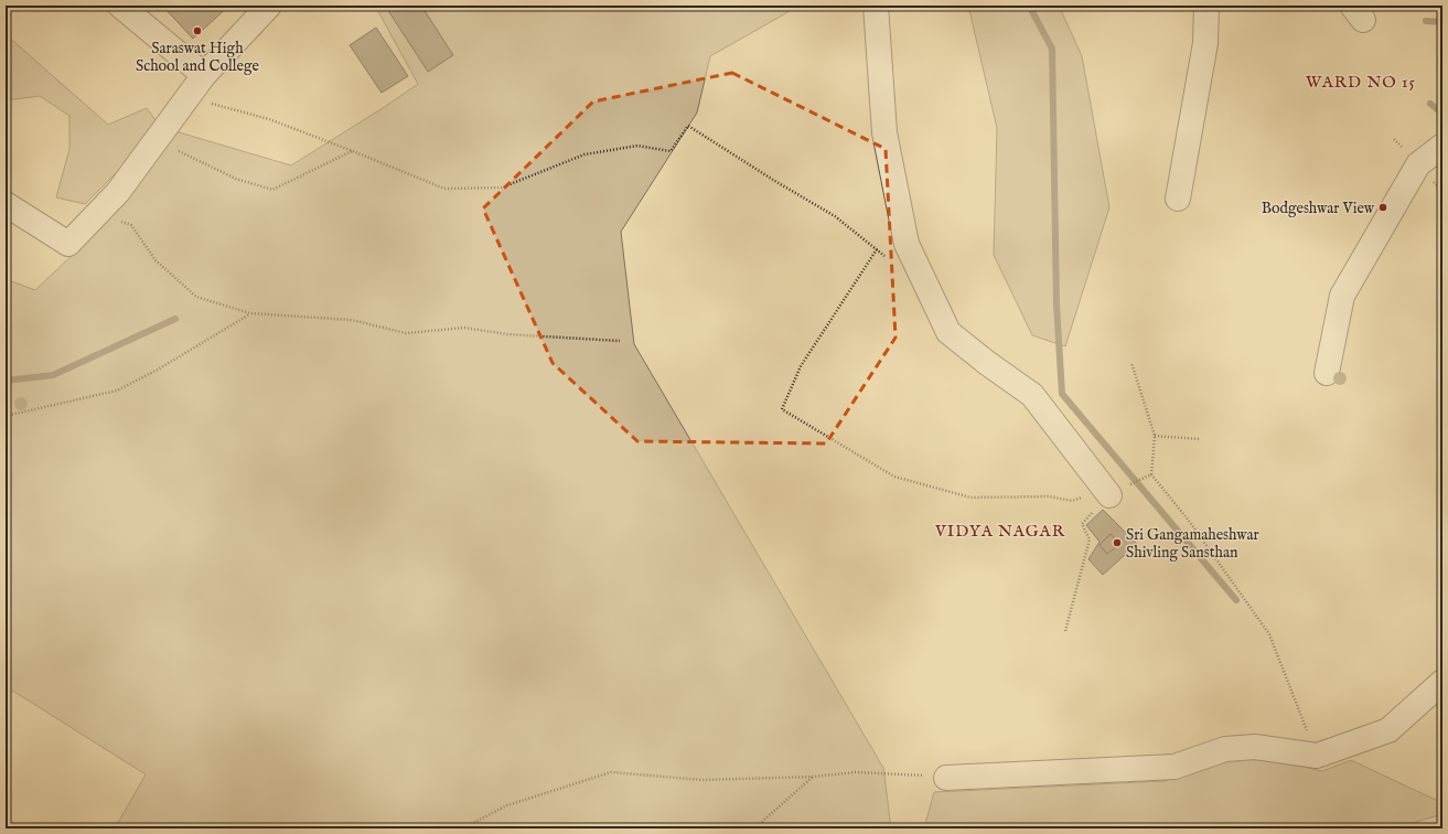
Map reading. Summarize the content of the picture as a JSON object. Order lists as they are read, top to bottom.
{
  "districts": ["WARD NO 15", "VIDYA NAGAR"],
  "places": ["Saraswat High School and College", "Bodgeshwar View", "Sri Gangamaheshwar Shivling Sansthan"]
}
